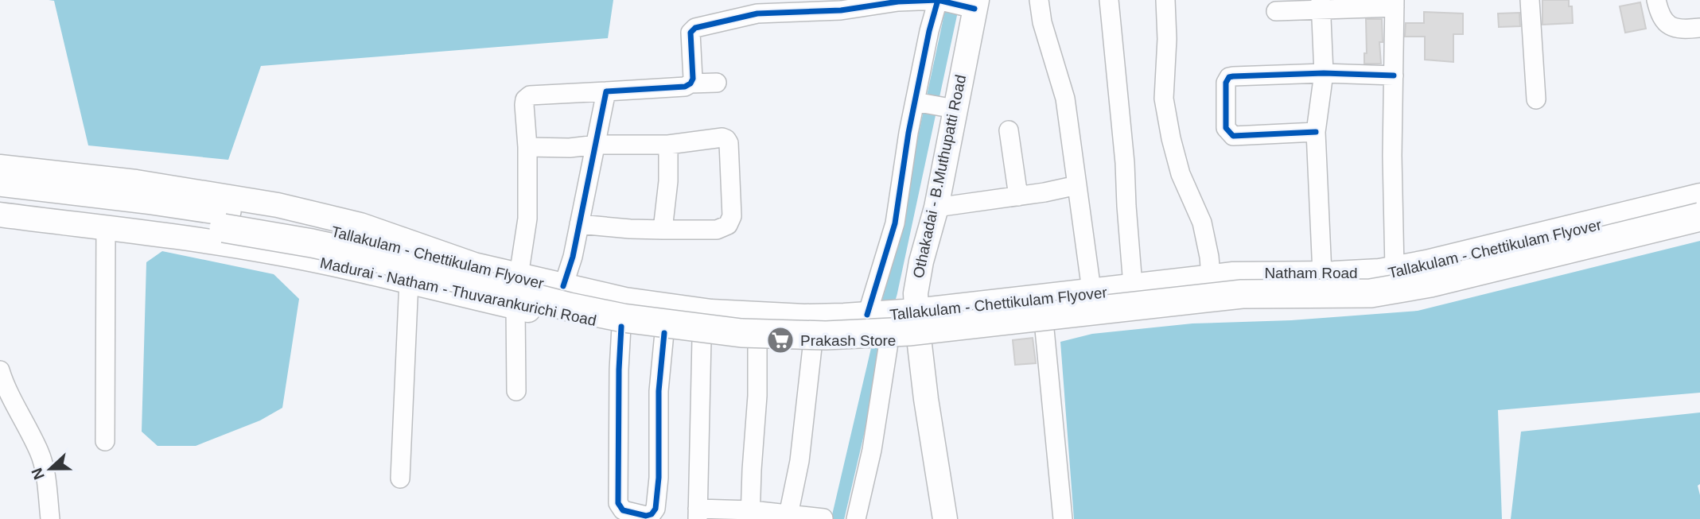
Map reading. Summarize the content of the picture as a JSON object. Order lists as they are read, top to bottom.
{
  "streets": {
    "highway": ["Tallakulam - Chettikulam Flyover"],
    "main road": ["Othakadai - B.Muthupatti Road", "Natham Road", "Madurai - Natham - Thuvarankurichi Road"]
  },
  "crossings": [
    ["Othakadai - B.Muthupatti Road", "Natham Road"],
    ["Othakadai - B.Muthupatti Road", "Madurai - Natham - Thuvarankurichi Road"],
    ["Natham Road", "Madurai - Natham - Thuvarankurichi Road"]
  ],
  "places": {
    "supermarket": ["Prakash Store"]
  },
  "north": "left"
}
